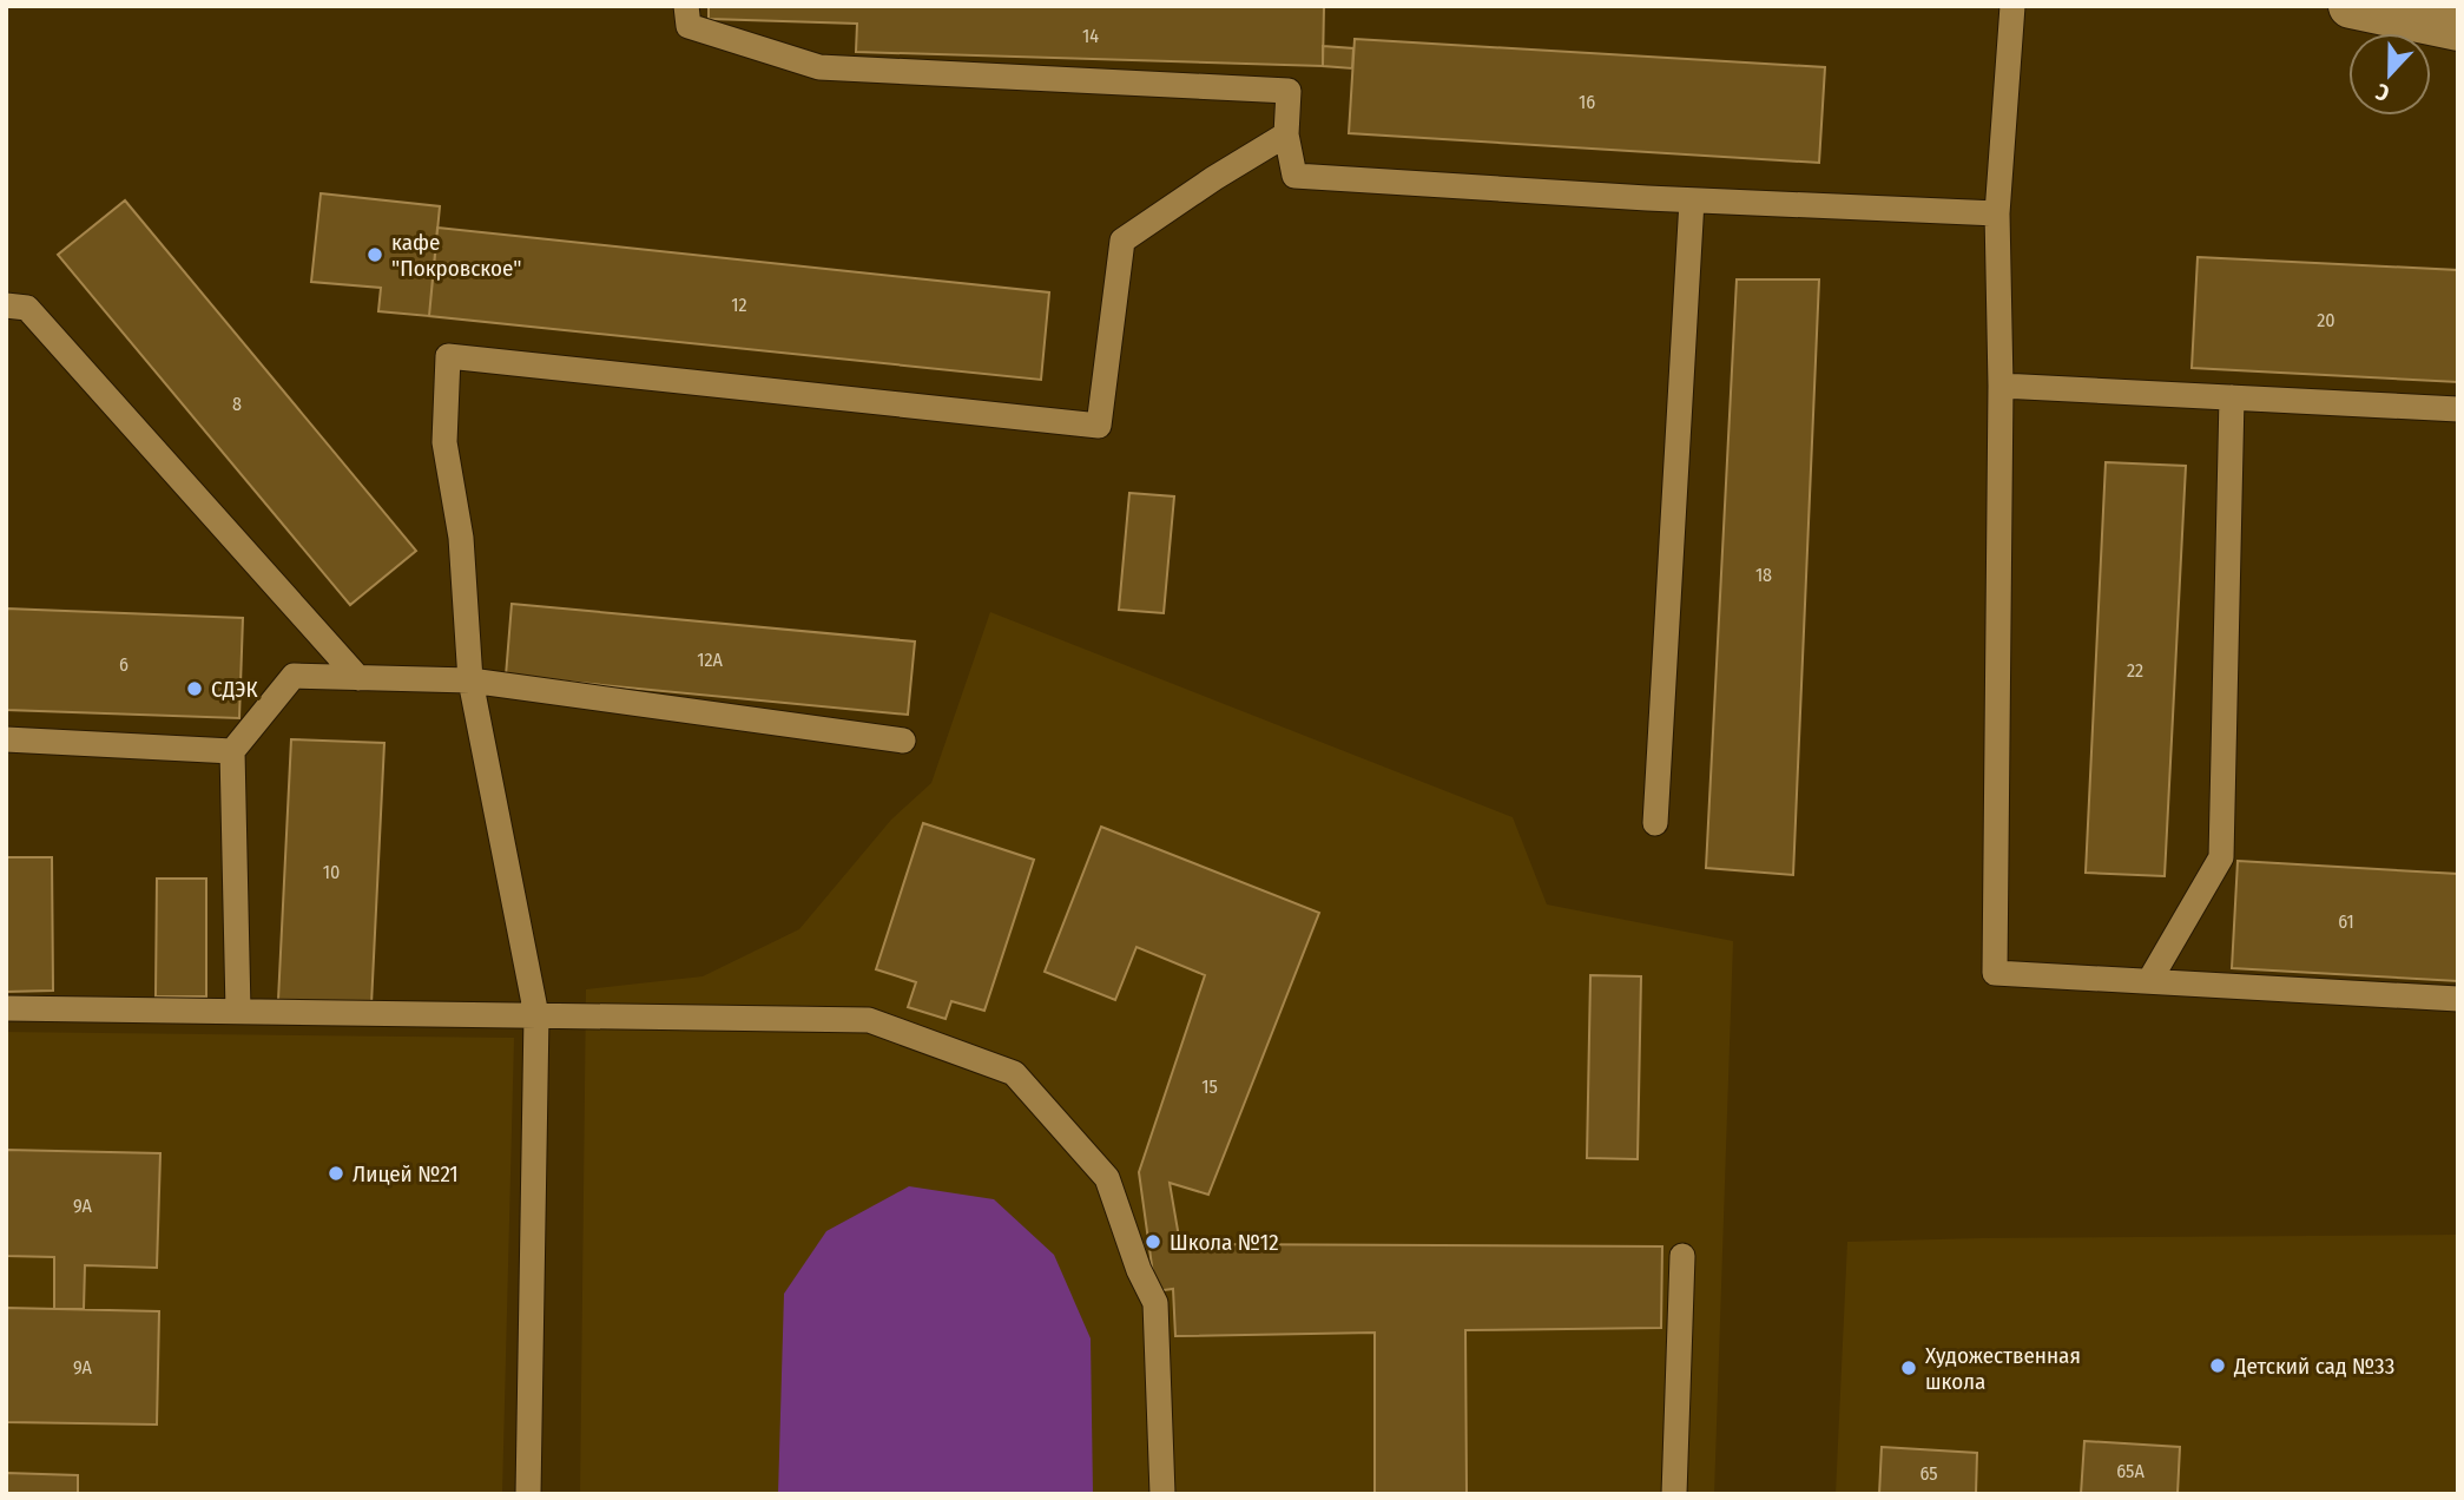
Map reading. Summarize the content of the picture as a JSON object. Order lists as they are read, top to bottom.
{
  "places": [
    "кафе \"Покровское\"",
    "СДЭК",
    "Лицей №21",
    "Школа №12",
    "Детский сад №33",
    "Художественная школа"
  ],
  "house_numbers": [
    "14",
    "16",
    "12",
    "20",
    "8",
    "18",
    "12А",
    "6",
    "22",
    "10",
    "61",
    "15",
    "9А",
    "9А",
    "65А",
    "65"
  ],
  "north": "bottom"
}
